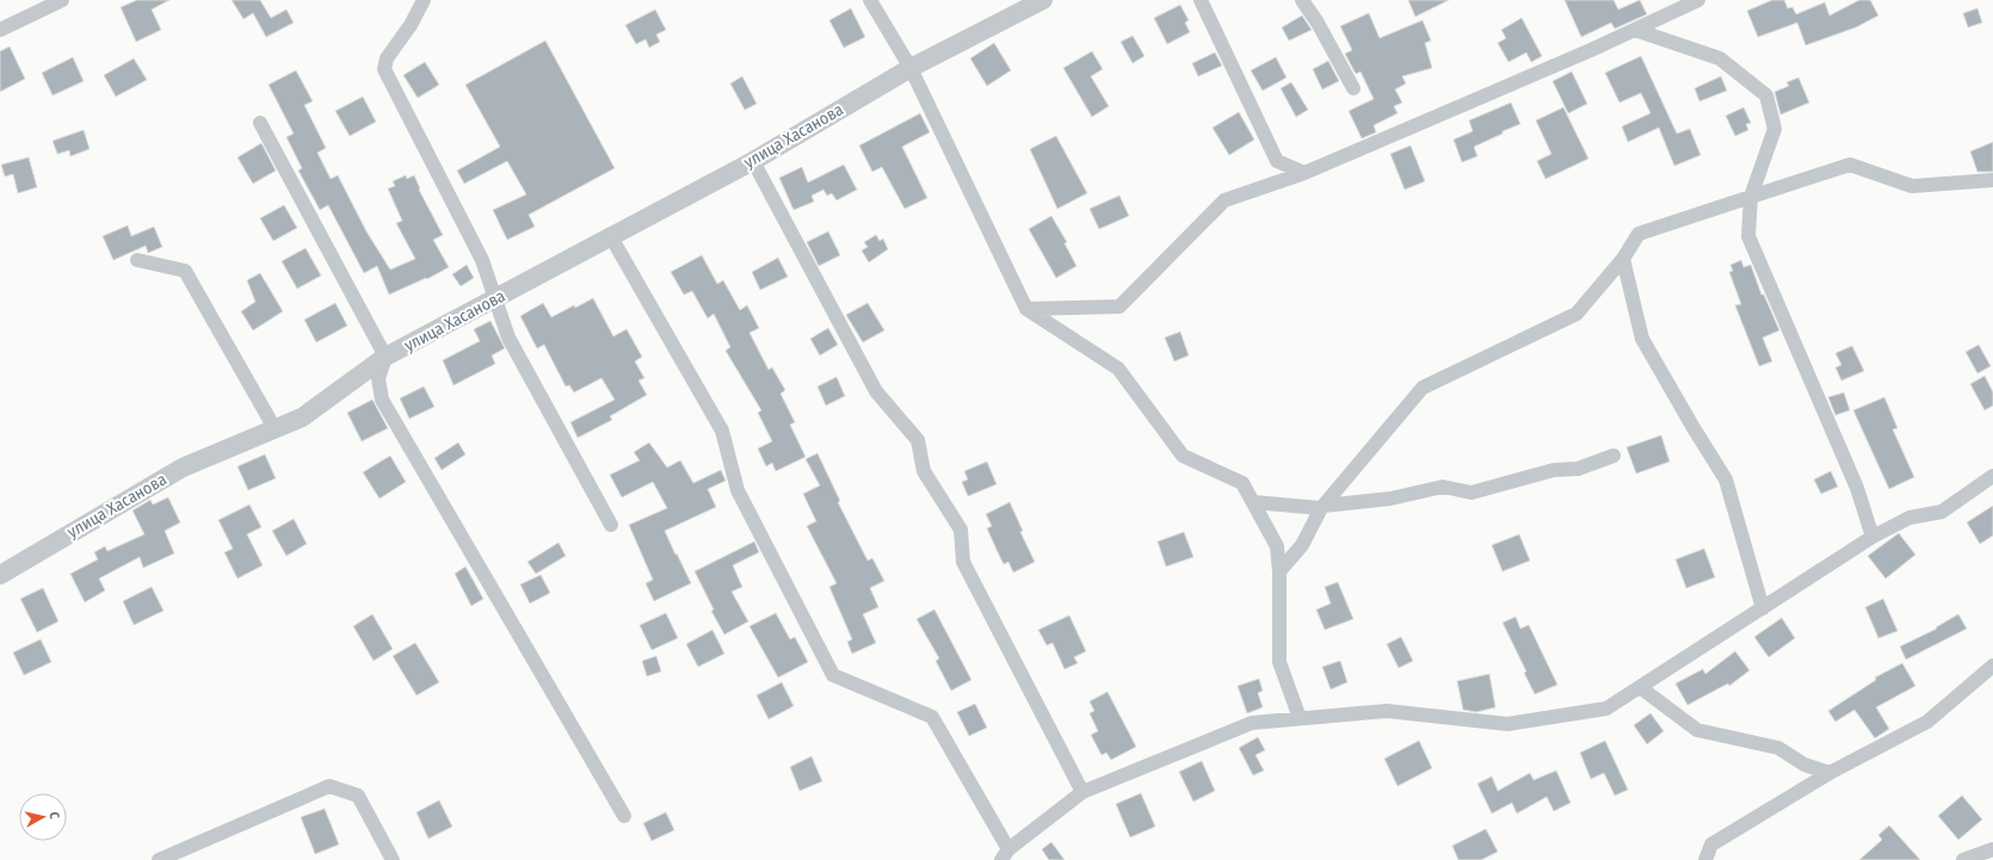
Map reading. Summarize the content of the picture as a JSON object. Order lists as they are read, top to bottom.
{
  "streets": {
    "street": ["улица Хасанова"]
  },
  "north": "right"
}
